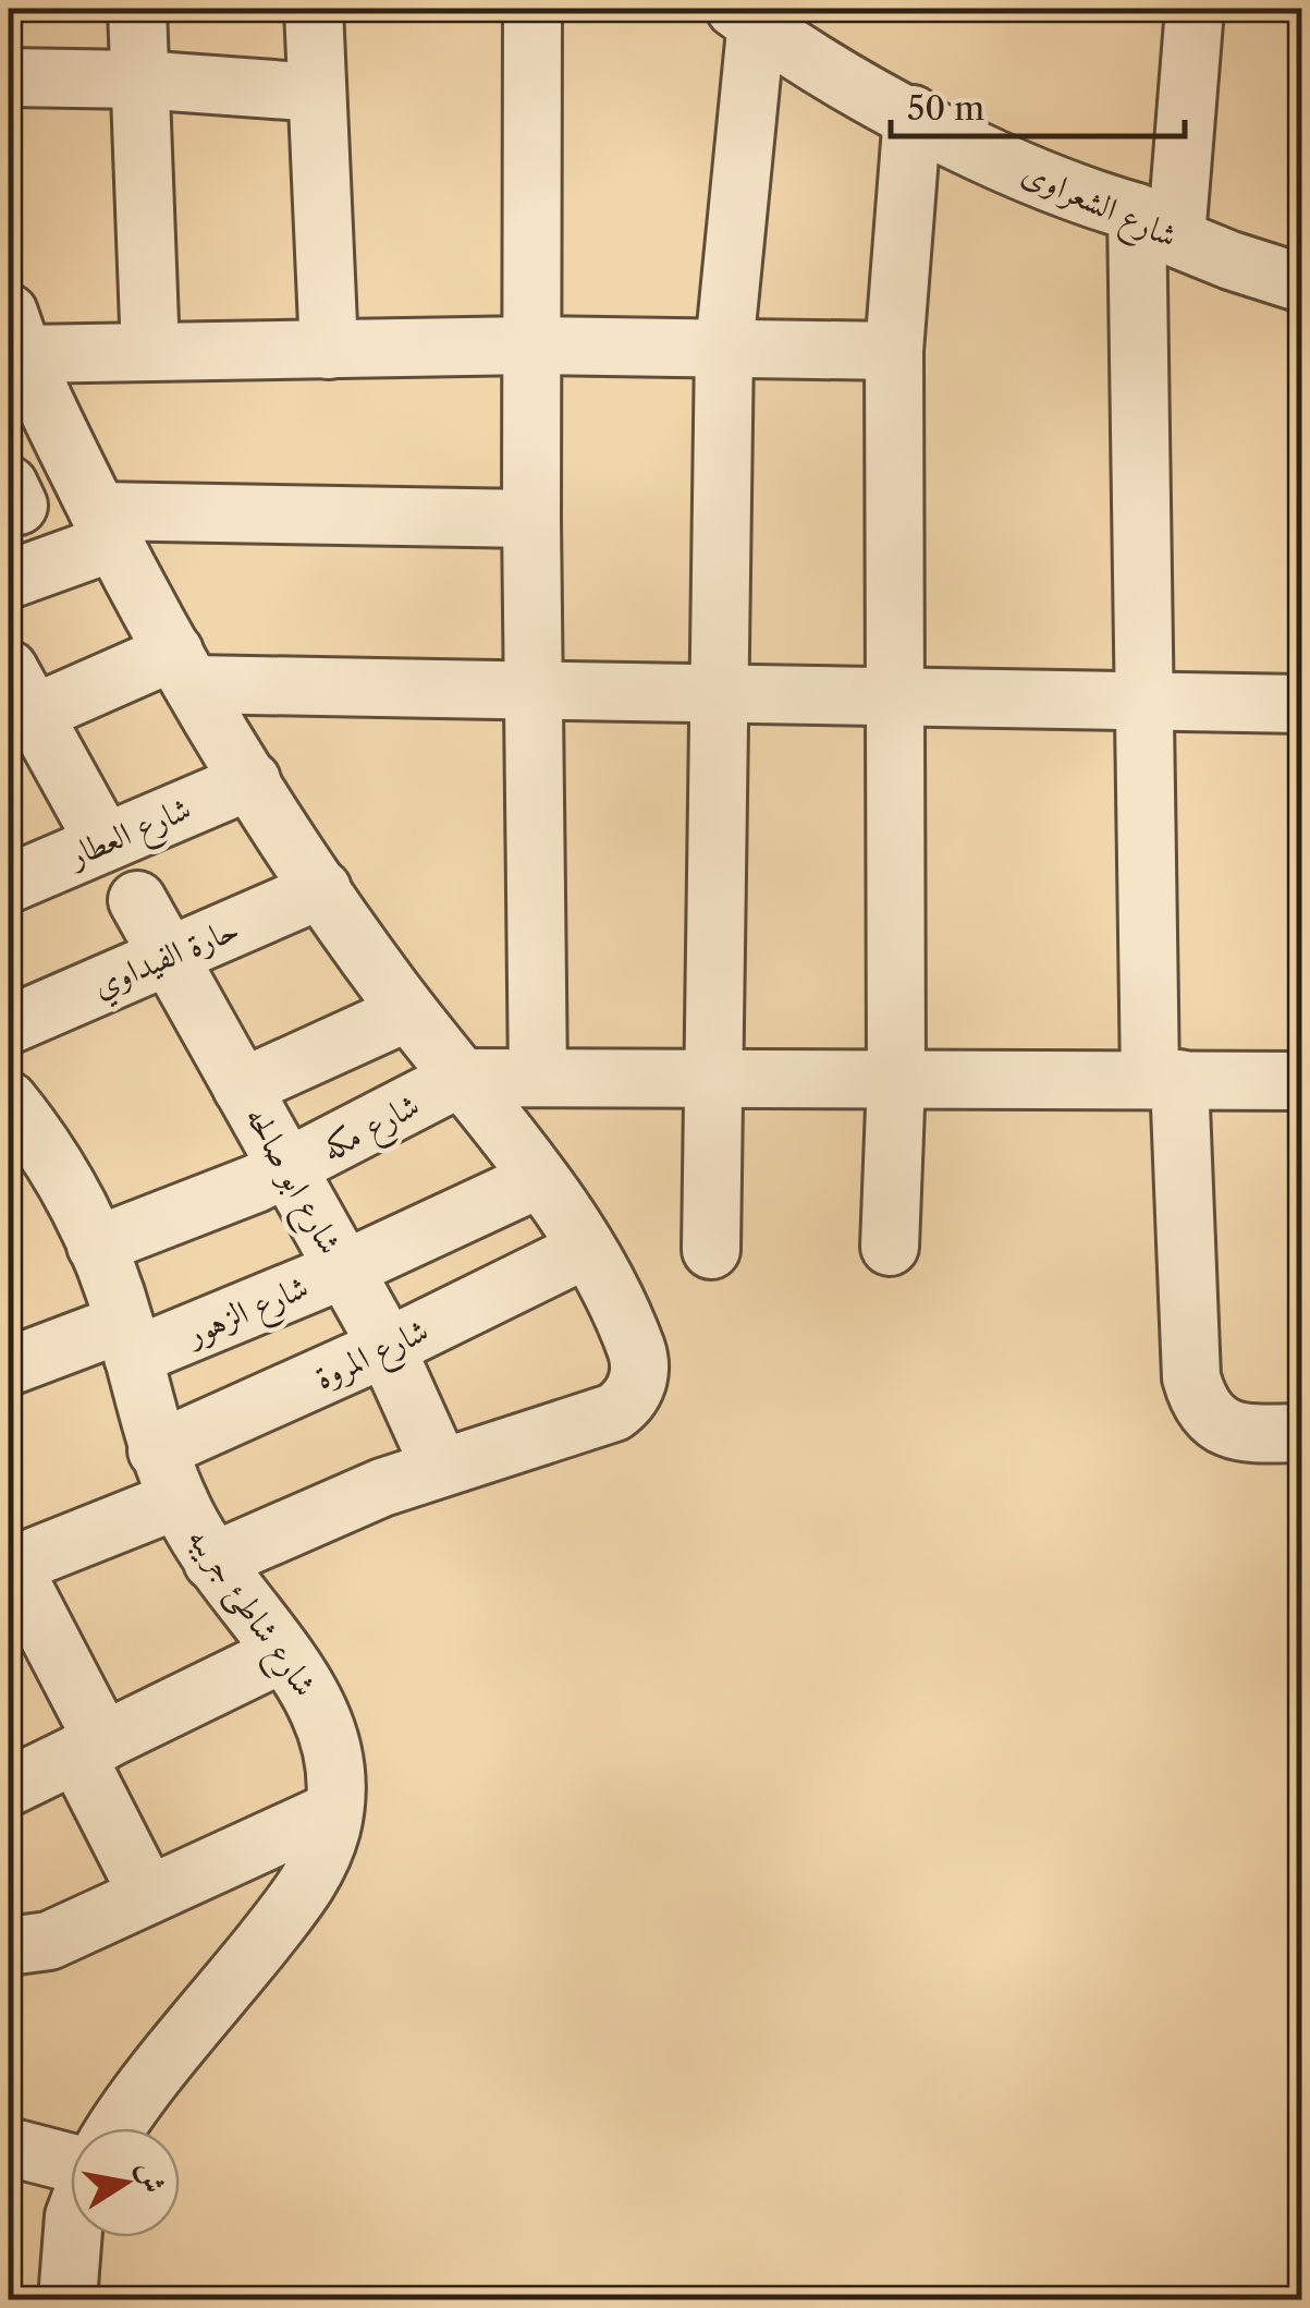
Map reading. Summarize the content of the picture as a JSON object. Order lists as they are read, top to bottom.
{
  "streets": {
    "street": [
      "شارع الشعراوى",
      "شارع العطار",
      "حارة الفيداوي",
      "شارع مكه",
      "شارع ابو صالحه",
      "شارع الزهور",
      "شارع المروة",
      "شارع شاطئ جريبه"
    ]
  },
  "crossings": [
    ["حارة الفيداوي", "شارع ابو صالحه"],
    ["شارع مكه", "شارع ابو صالحه"],
    ["شارع مكه", "شارع شاطئ جريبه"],
    ["شارع ابو صالحه", "شارع الزهور"],
    ["شارع ابو صالحه", "شارع المروة"],
    ["شارع الزهور", "شارع شاطئ جريبه"],
    ["شارع المروة", "شارع شاطئ جريبه"]
  ],
  "scale_bar": "50 m",
  "north": "right"
}
